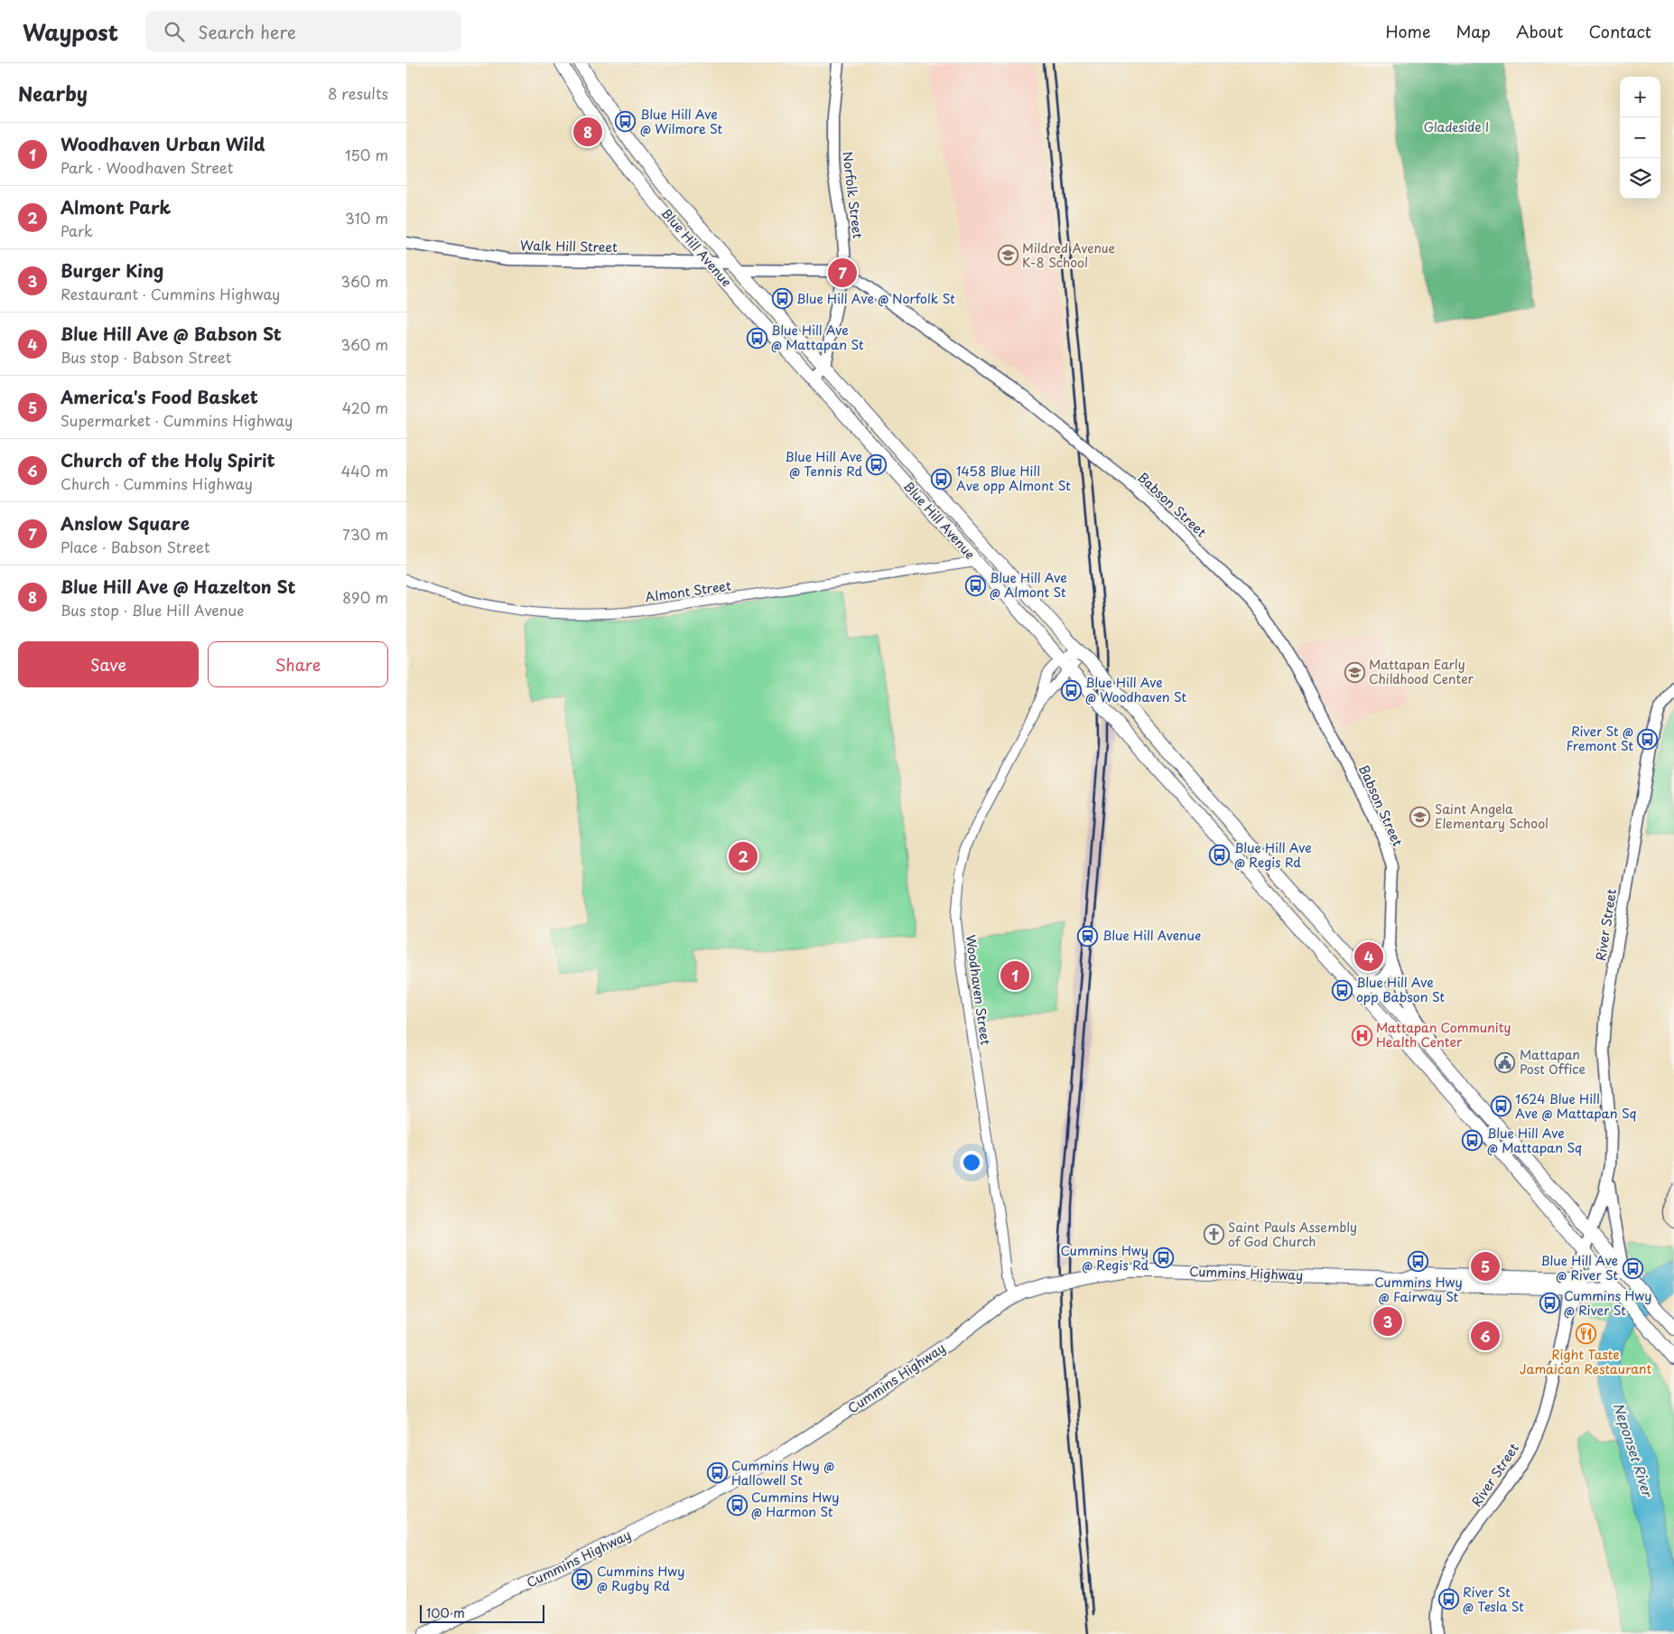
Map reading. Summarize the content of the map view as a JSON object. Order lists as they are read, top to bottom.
{
  "streets": {
    "main road": [
      "Norfolk Street",
      "Walk Hill Street",
      "Blue Hill Avenue",
      "Babson Street",
      "River Street",
      "Cummins Highway"
    ],
    "street": ["Almont Street", "Woodhaven Street"]
  },
  "crossings": [
    ["Norfolk Street", "Blue Hill Avenue"],
    ["Norfolk Street", "Babson Street"],
    ["Walk Hill Street", "Blue Hill Avenue"],
    ["Walk Hill Street", "Babson Street"],
    ["Blue Hill Avenue", "Babson Street"],
    ["Blue Hill Avenue", "Almont Street"],
    ["Blue Hill Avenue", "River Street"],
    ["Blue Hill Avenue", "Woodhaven Street"],
    ["Blue Hill Avenue", "Cummins Highway"],
    ["River Street", "Cummins Highway"],
    ["Woodhaven Street", "Cummins Highway"]
  ],
  "water": ["Neponset River"],
  "parks": ["Gladeside I"],
  "places": {
    "bus stop": [
      "Blue Hill Ave @ Wilmore St",
      "Blue Hill Ave @ Norfolk St",
      "Blue Hill Ave @ Mattapan St",
      "Blue Hill Ave @ Tennis Rd",
      "1458 Blue Hill Ave opp Almont St",
      "Blue Hill Ave @ Almont St",
      "Blue Hill Ave @ Woodhaven St",
      "River St @ Fremont St",
      "Blue Hill Ave @ Regis Rd",
      "Blue Hill Ave opp Babson St",
      "1624 Blue Hill Ave @ Mattapan Sq",
      "Blue Hill Ave @ Mattapan Sq",
      "Cummins Hwy @ Regis Rd",
      "Cummins Hwy @ Fairway St",
      "Blue Hill Ave @ River St",
      "Cummins Hwy @ River St",
      "Cummins Hwy @ Hallowell St",
      "Cummins Hwy @ Harmon St",
      "Cummins Hwy @ Rugby Rd",
      "River St @ Tesla St"
    ],
    "school or university": ["Mildred Avenue K-8 School", "Mattapan Early Childhood Center", "Saint Angela Elementary School"],
    "station": ["Blue Hill Avenue"],
    "hospital": ["Mattapan Community Health Center"],
    "public building": ["Mattapan Post Office"],
    "church": ["Saint Pauls Assembly of God Church"],
    "restaurant": ["Right Taste Jamaican Restaurant"]
  },
  "scale_bar": "100 m",
  "page": {
    "header": "Waypost",
    "search": "Search here",
    "nav": [
      "Home",
      "Map",
      "About",
      "Contact"
    ],
    "heading": ["Nearby", "8 results"],
    "map_buttons": ["+", "−"],
    "pins": [
      "8",
      "7",
      "2",
      "4",
      "1",
      "5",
      "3",
      "6"
    ],
    "list": [
      {
        "mark": "1",
        "name": "Woodhaven Urban Wild",
        "note": "Park · Woodhaven Street",
        "value": "150 m"
      },
      {
        "mark": "2",
        "name": "Almont Park",
        "note": "Park",
        "value": "310 m"
      },
      {
        "mark": "3",
        "name": "Burger King",
        "note": "Restaurant · Cummins Highway",
        "value": "360 m"
      },
      {
        "mark": "4",
        "name": "Blue Hill Ave @ Babson St",
        "note": "Bus stop · Babson Street",
        "value": "360 m"
      },
      {
        "mark": "5",
        "name": "America's Food Basket",
        "note": "Supermarket · Cummins Highway",
        "value": "420 m"
      },
      {
        "mark": "6",
        "name": "Church of the Holy Spirit",
        "note": "Church · Cummins Highway",
        "value": "440 m"
      },
      {
        "mark": "7",
        "name": "Anslow Square",
        "note": "Place · Babson Street",
        "value": "730 m"
      },
      {
        "mark": "8",
        "name": "Blue Hill Ave @ Hazelton St",
        "note": "Bus stop · Blue Hill Avenue",
        "value": "890 m"
      }
    ],
    "buttons": ["Save", "Share"],
    "scale": "100 m"
  }
}
